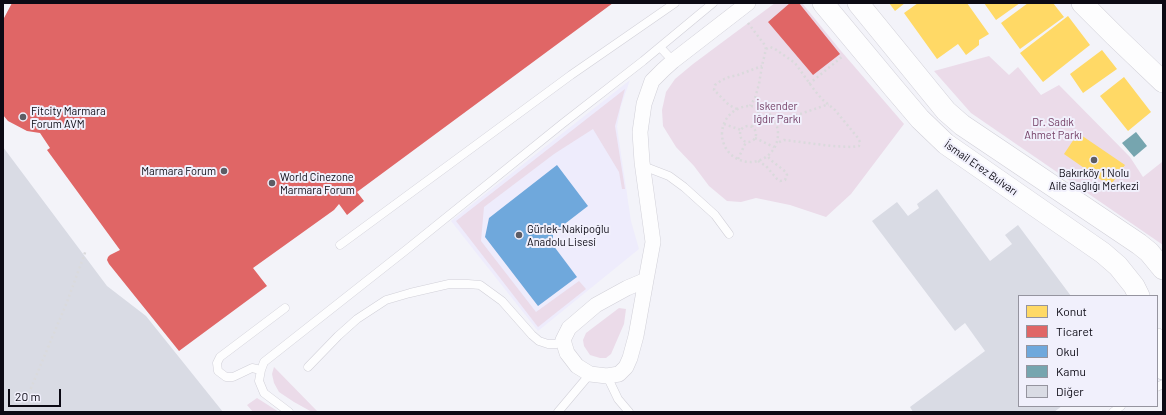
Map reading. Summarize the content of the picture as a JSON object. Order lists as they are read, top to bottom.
{
  "streets": {
    "street": ["İsmail Erez Bulvarı"]
  },
  "parks": ["İskender Iğdır Parkı", "Dr. Sadık Ahmet Parkı"],
  "places": [
    "Fitcity Marmara Forum AVM",
    "Bakırköy 1 Nolu Aile Sağlığı Merkezi",
    "Marmara Forum",
    "World Cinezone Marmara Forum",
    "Gürlek-Nakipoğlu Anadolu Lisesi"
  ],
  "legend": [
    "Konut",
    "Ticaret",
    "Okul",
    "Kamu",
    "Diğer"
  ],
  "scale_bar": "20 m"
}
